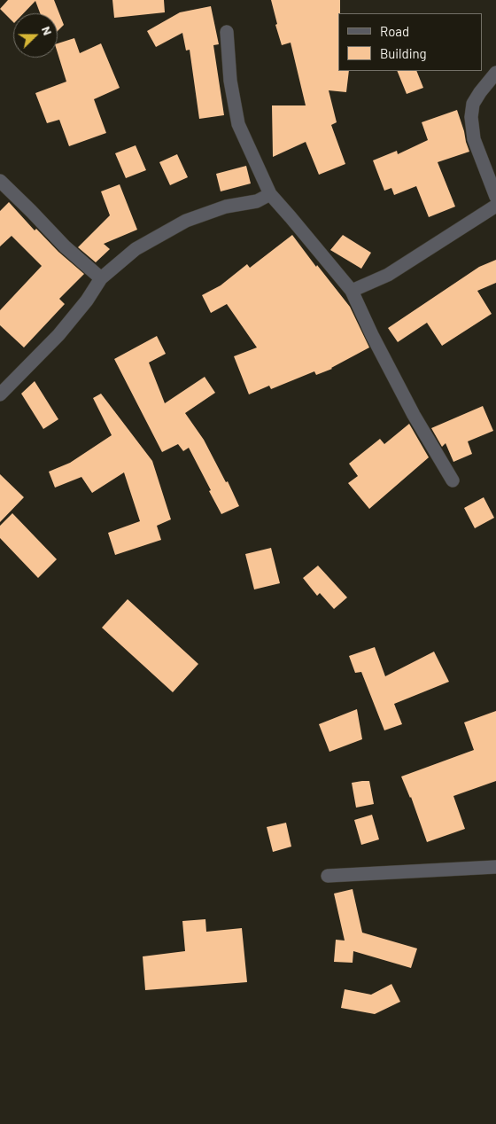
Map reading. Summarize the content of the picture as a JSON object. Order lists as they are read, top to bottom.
{
  "legend": ["Road", "Building"],
  "north": "right"
}
